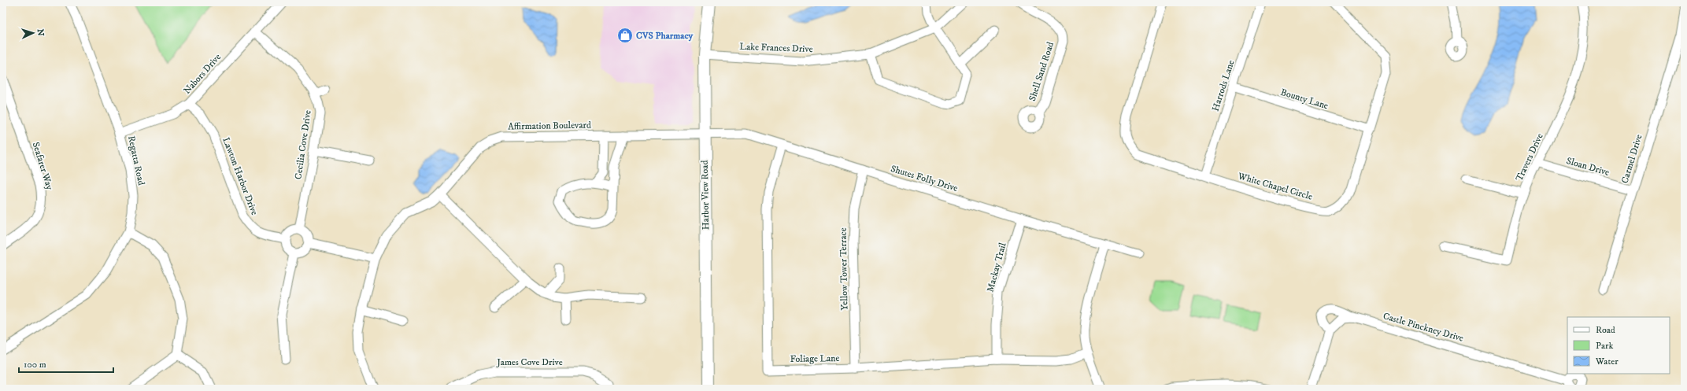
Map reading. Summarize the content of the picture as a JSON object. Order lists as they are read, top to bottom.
{
  "streets": {
    "main road": ["Harbor View Road"],
    "street": [
      "Lake Frances Drive",
      "Shell Sand Road",
      "Nabors Drive",
      "Harrods Lane",
      "Bounty Lane",
      "Affirmation Boulevard",
      "Cecilia Cove Drive",
      "Travers Drive",
      "Carmel Drive",
      "Regatta Road",
      "Seafarer Way",
      "Sloan Drive",
      "Lawton Harbor Drive",
      "Shutes Folly Drive",
      "White Chapel Circle",
      "Mackay Trail",
      "Yellow Tower Terrace",
      "Castle Pinckney Drive",
      "Foliage Lane",
      "James Cove Drive"
    ]
  },
  "crossings": [
    ["Lake Frances Drive", "Harbor View Road"],
    ["Nabors Drive", "Cecilia Cove Drive"],
    ["Nabors Drive", "Regatta Road"],
    ["Nabors Drive", "Lawton Harbor Drive"],
    ["Harrods Lane", "Bounty Lane"],
    ["Harrods Lane", "White Chapel Circle"],
    ["Bounty Lane", "White Chapel Circle"],
    ["Affirmation Boulevard", "Shutes Folly Drive"],
    ["Affirmation Boulevard", "Harbor View Road"],
    ["Cecilia Cove Drive", "Lawton Harbor Drive"],
    ["Travers Drive", "Sloan Drive"],
    ["Carmel Drive", "Sloan Drive"],
    ["Shutes Folly Drive", "Harbor View Road"],
    ["Shutes Folly Drive", "Mackay Trail"],
    ["Shutes Folly Drive", "Yellow Tower Terrace"],
    ["Shutes Folly Drive", "Foliage Lane"],
    ["Mackay Trail", "Foliage Lane"],
    ["Yellow Tower Terrace", "Foliage Lane"]
  ],
  "places": {
    "shop": ["CVS Pharmacy"]
  },
  "legend": ["Road", "Park", "Water"],
  "scale_bar": "100 m",
  "north": "right"
}
